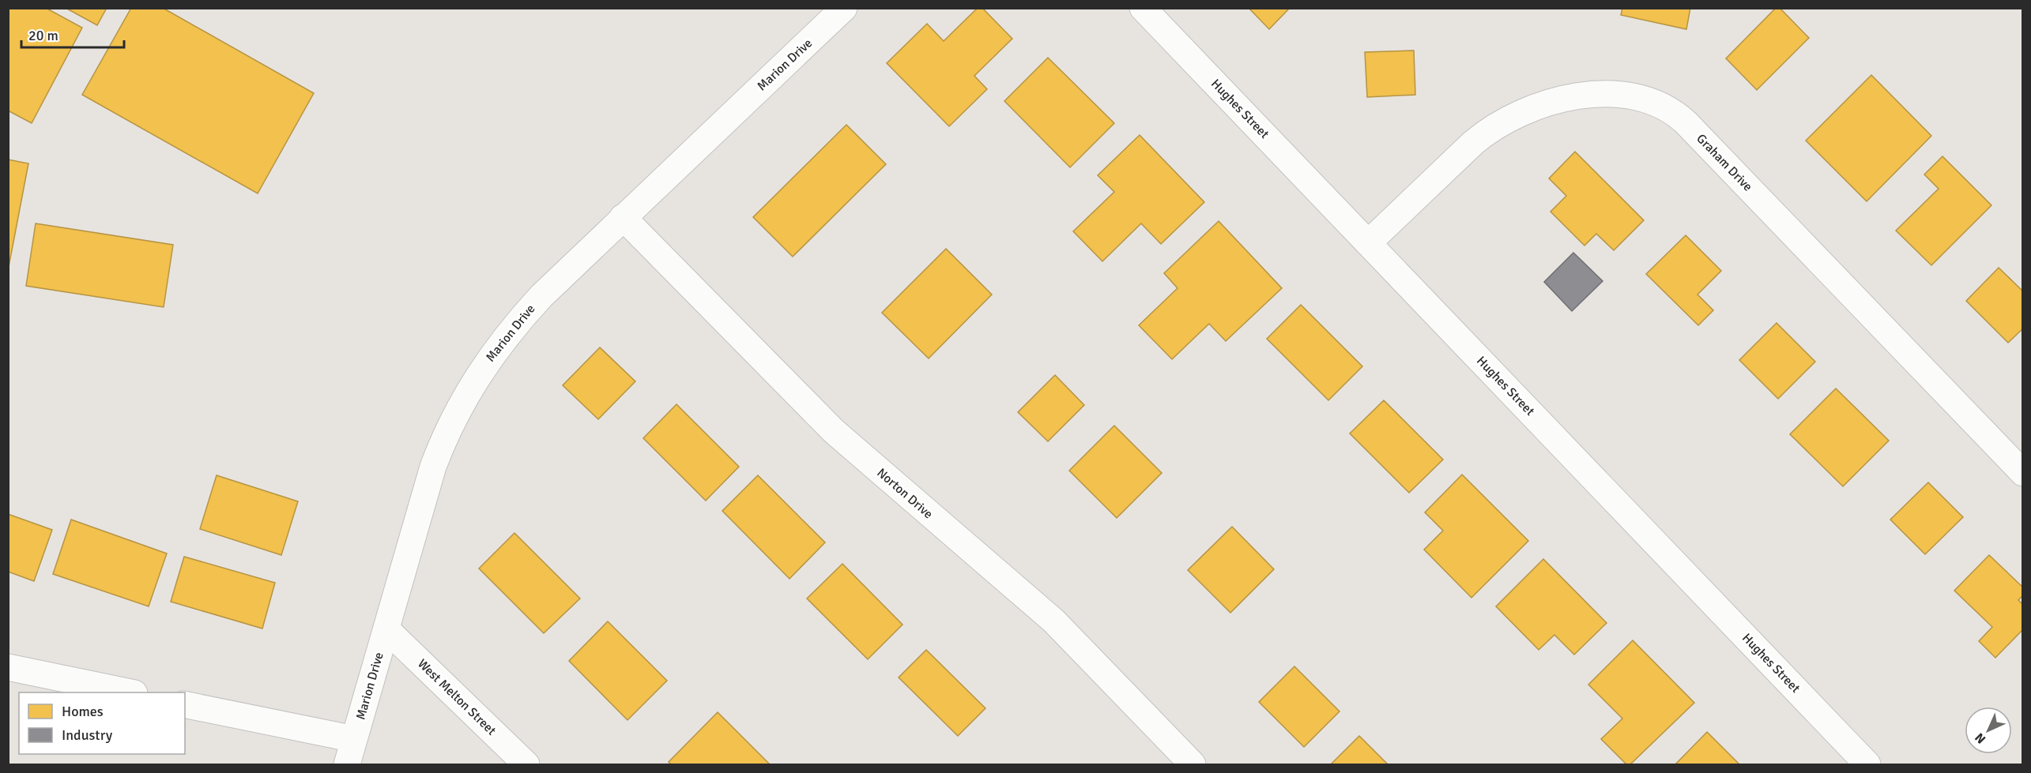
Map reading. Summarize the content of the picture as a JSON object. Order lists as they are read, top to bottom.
{
  "streets": {
    "street": [
      "Marion Drive",
      "Hughes Street",
      "Graham Drive",
      "Norton Drive",
      "West Melton Street"
    ]
  },
  "crossings": [
    ["Marion Drive", "Norton Drive"],
    ["Marion Drive", "West Melton Street"],
    ["Hughes Street", "Graham Drive"]
  ],
  "legend": ["Homes", "Industry"],
  "scale_bar": "20 m",
  "north": "bottom left"
}
